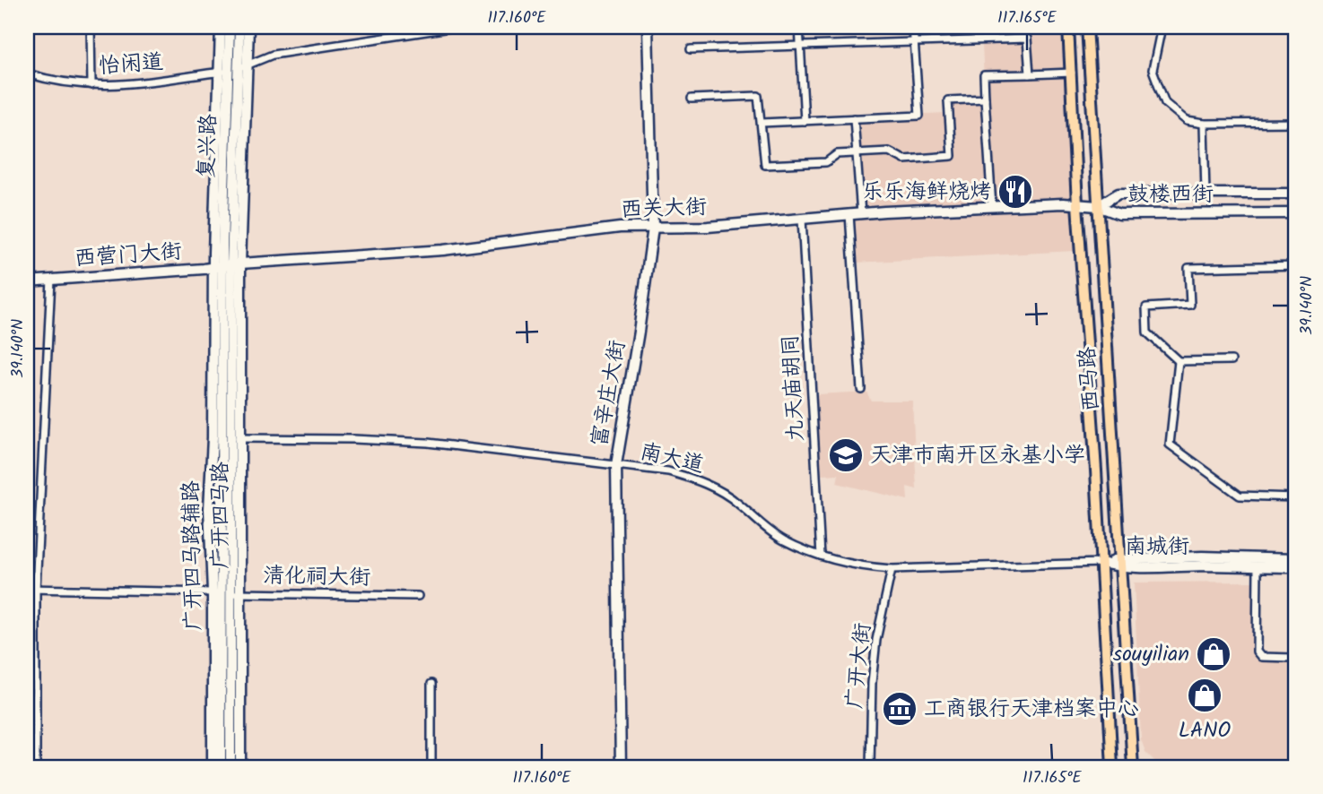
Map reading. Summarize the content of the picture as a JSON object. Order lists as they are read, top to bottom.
{
  "streets": {
    "main road": ["西马路"],
    "street": [
      "怡闲道",
      "复兴路",
      "鼓楼西街",
      "西关大街",
      "西营门大街",
      "九天庙胡同",
      "富辛庄大街",
      "南大道",
      "广开四马路",
      "南城街",
      "广开四马路辅路",
      "清化祠大街",
      "广开大街"
    ]
  },
  "crossings": [
    ["怡闲道", "复兴路"],
    ["复兴路", "西关大街"],
    ["复兴路", "西营门大街"],
    ["复兴路", "广开四马路"],
    ["复兴路", "广开四马路辅路"],
    ["鼓楼西街", "西关大街"],
    ["鼓楼西街", "西马路"],
    ["西关大街", "西营门大街"],
    ["西关大街", "西马路"],
    ["西关大街", "九天庙胡同"],
    ["西关大街", "富辛庄大街"],
    ["西关大街", "广开四马路"],
    ["西关大街", "广开四马路辅路"],
    ["西营门大街", "广开四马路"],
    ["西营门大街", "广开四马路辅路"],
    ["西马路", "南大道"],
    ["西马路", "南城街"],
    ["九天庙胡同", "南大道"],
    ["富辛庄大街", "南大道"],
    ["南大道", "广开四马路"],
    ["南大道", "南城街"],
    ["南大道", "广开四马路辅路"],
    ["南大道", "广开大街"],
    ["广开四马路", "广开四马路辅路"],
    ["广开四马路", "清化祠大街"],
    ["广开四马路辅路", "清化祠大街"]
  ],
  "places": {
    "restaurant": ["乐乐海鲜烧烤"],
    "school or university": ["天津市南开区永基小学"],
    "shop": ["souyilian", "LANO"],
    "museum": ["工商银行天津档案中心"]
  },
  "coordinates": ["117.160°E", "117.165°E", "39.140°N"]
}
